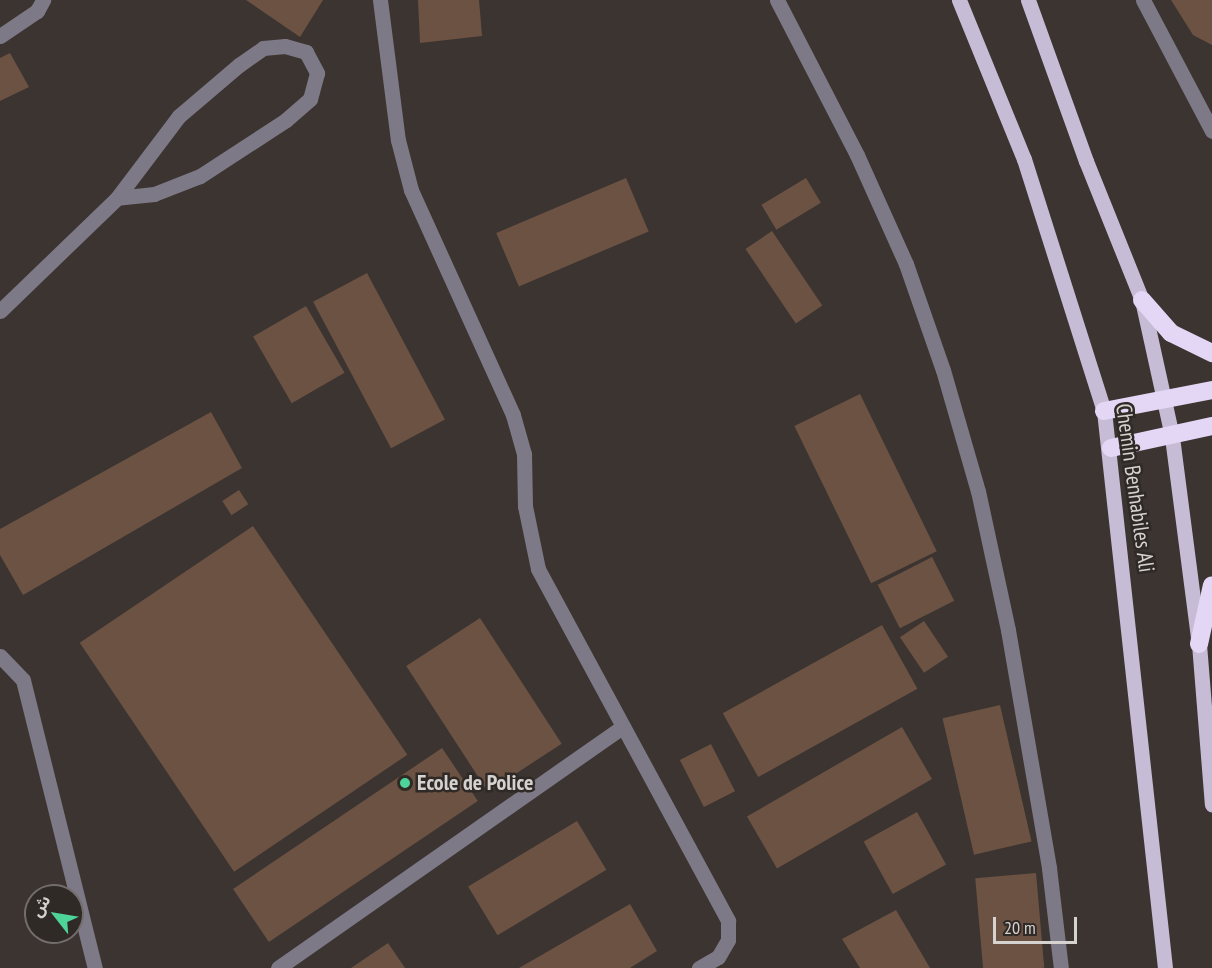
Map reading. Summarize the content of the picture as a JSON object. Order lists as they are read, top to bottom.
{
  "streets": {
    "main road": ["Chemin Benhabiles Ali"]
  },
  "places": ["Ecole de Police"],
  "scale_bar": "20 m",
  "north": "top left"
}
